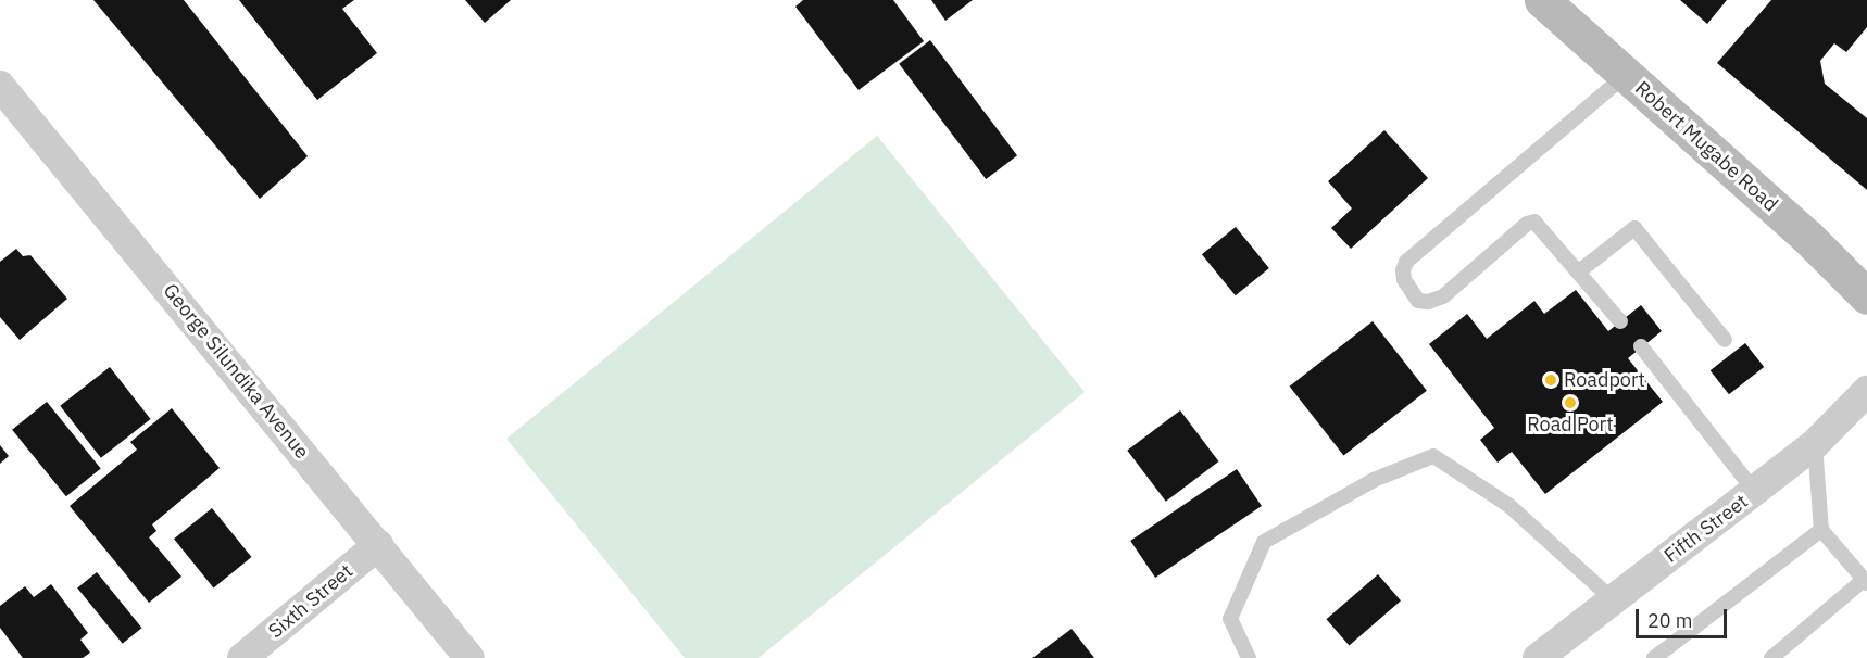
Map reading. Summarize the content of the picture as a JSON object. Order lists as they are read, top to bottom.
{
  "streets": {
    "main road": ["Robert Mugabe Road"],
    "street": ["George Silundika Avenue", "Fifth Street", "Sixth Street"]
  },
  "crossings": [
    ["George Silundika Avenue", "Sixth Street"]
  ],
  "places": ["Roadport", "Road Port"],
  "scale_bar": "20 m"
}
